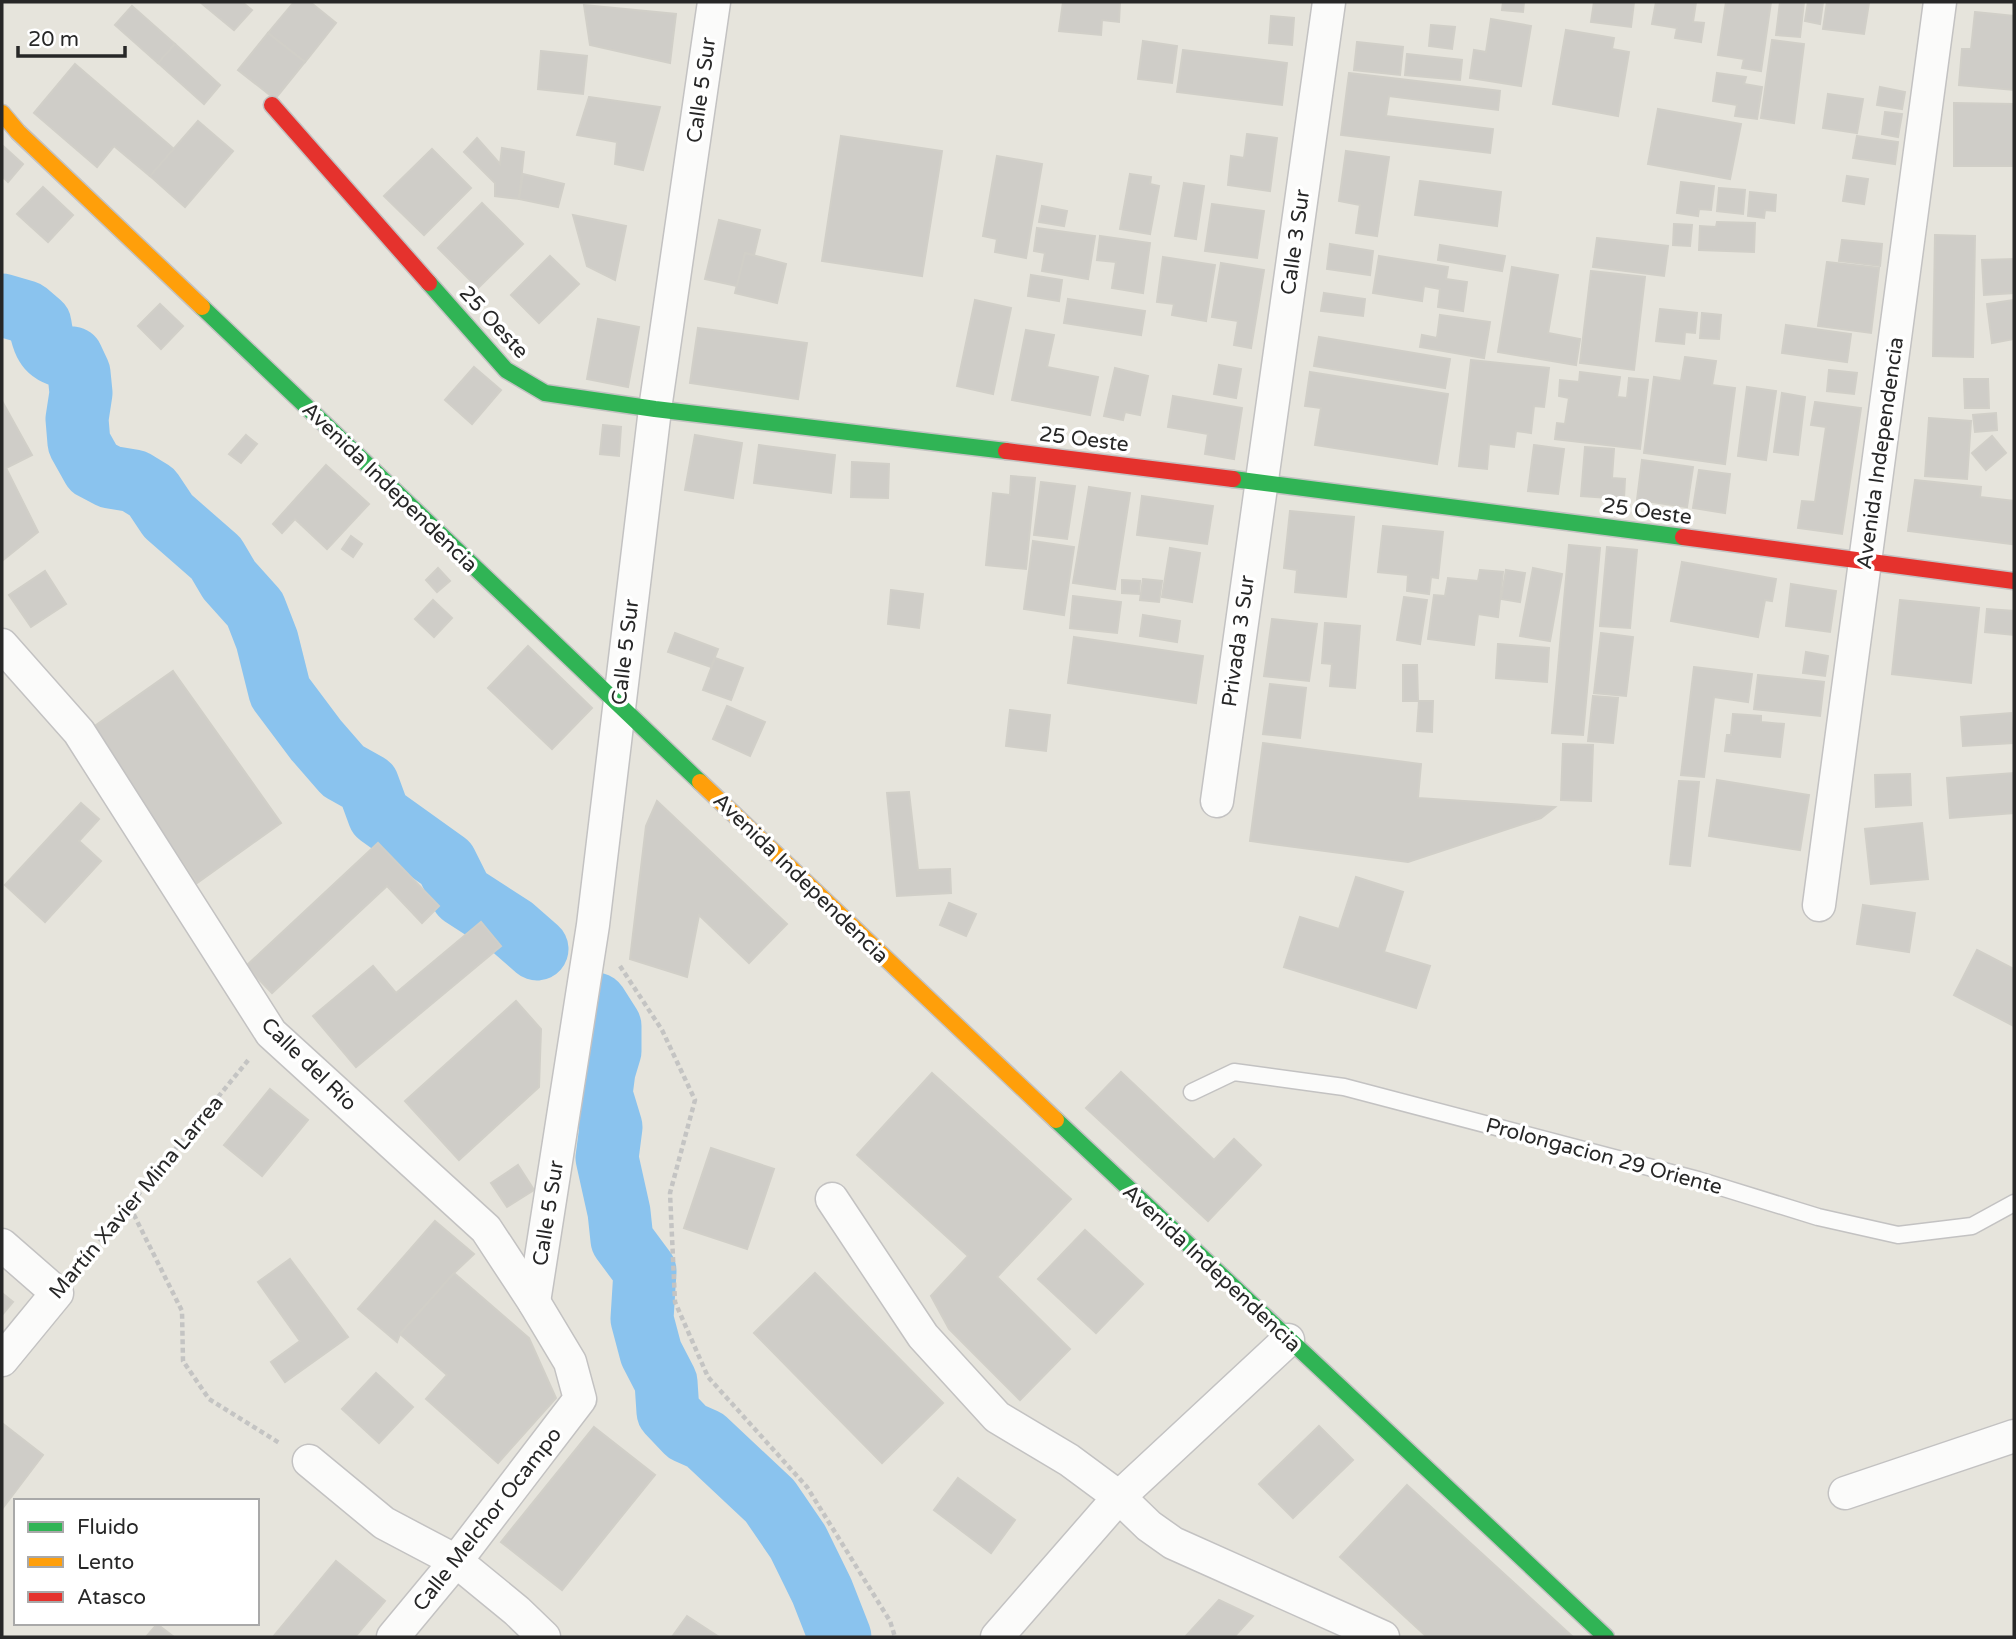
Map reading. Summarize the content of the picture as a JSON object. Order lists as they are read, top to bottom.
{
  "streets": {
    "street": [
      "Calle 5 Sur",
      "Calle 3 Sur",
      "25 Oeste",
      "Avenida Independencia",
      "Privada 3 Sur",
      "Calle del Río",
      "Martín Xavier Mina Larrea",
      "Calle Melchor Ocampo"
    ],
    "lane": ["Prolongacion 29 Oriente"]
  },
  "crossings": [
    ["Calle 5 Sur", "25 Oeste"],
    ["Calle 5 Sur", "Avenida Independencia"],
    ["Calle 5 Sur", "Calle del Río"],
    ["Calle 3 Sur", "25 Oeste"],
    ["Calle 3 Sur", "Privada 3 Sur"],
    ["25 Oeste", "Avenida Independencia"],
    ["25 Oeste", "Privada 3 Sur"],
    ["Calle del Río", "Martín Xavier Mina Larrea"],
    ["Calle del Río", "Calle Melchor Ocampo"]
  ],
  "legend": ["Fluido", "Lento", "Atasco"],
  "scale_bar": "20 m"
}
